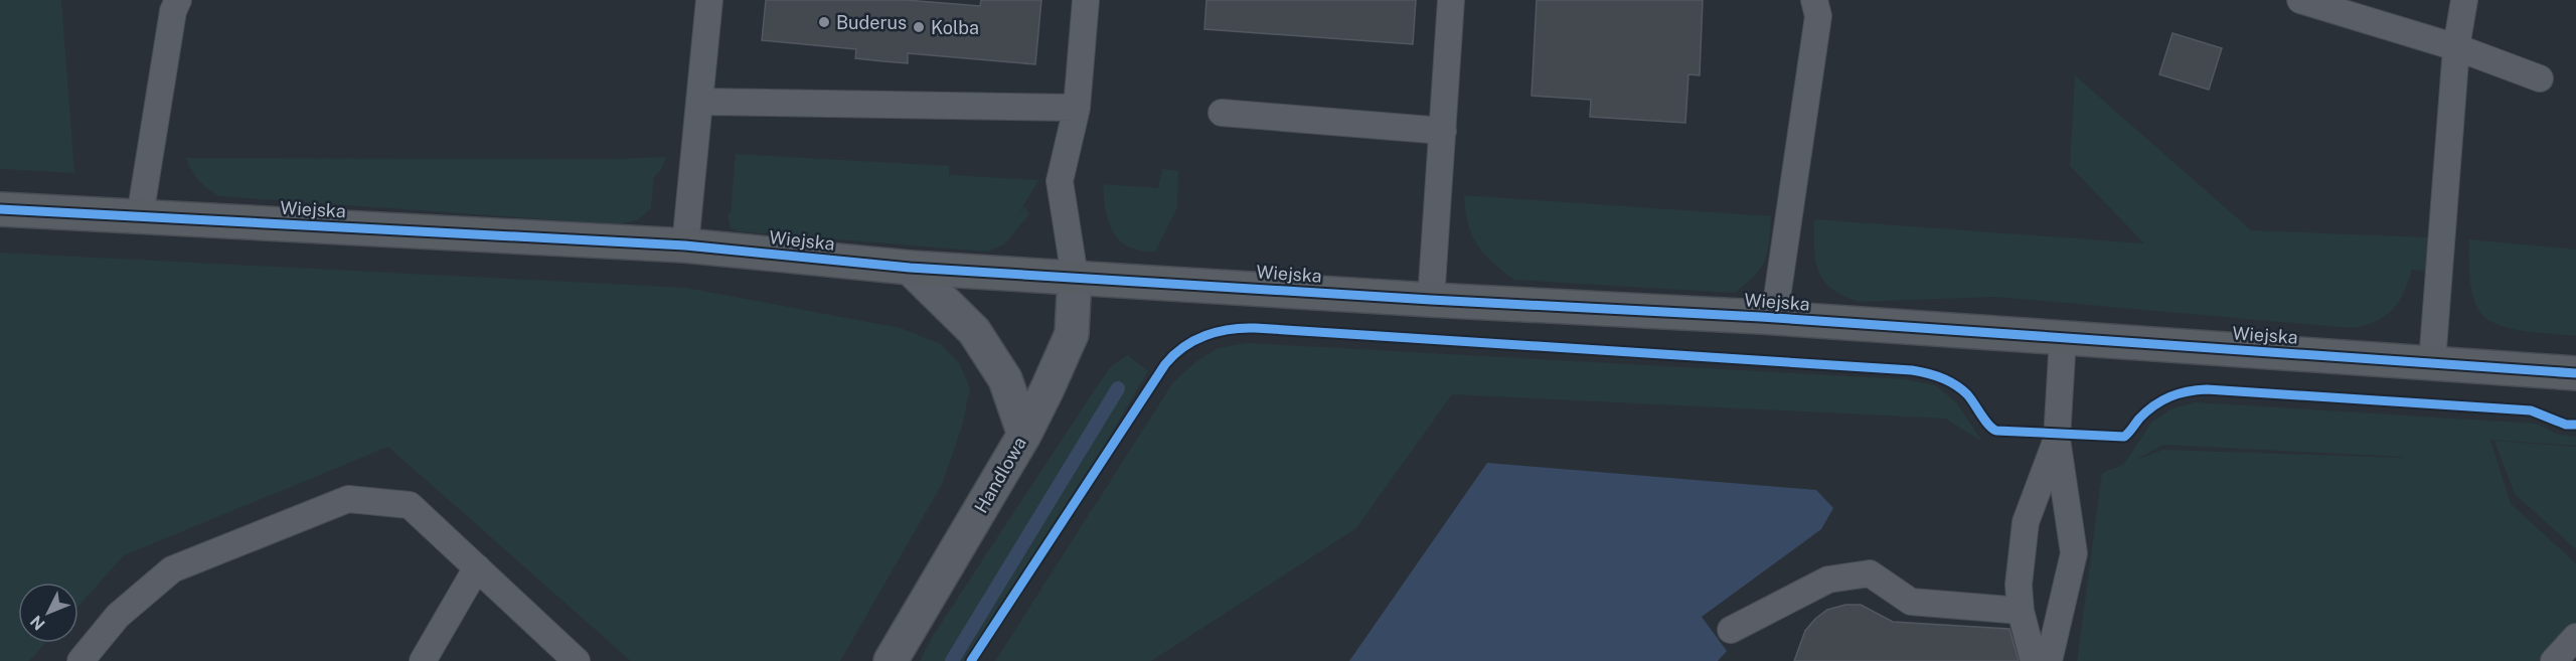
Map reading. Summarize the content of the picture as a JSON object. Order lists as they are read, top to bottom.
{
  "streets": {
    "street": ["Wiejska", "Handlowa"]
  },
  "crossings": [
    ["Wiejska", "Handlowa"]
  ],
  "places": ["Buderus", "Kolba"],
  "north": "bottom left"
}
